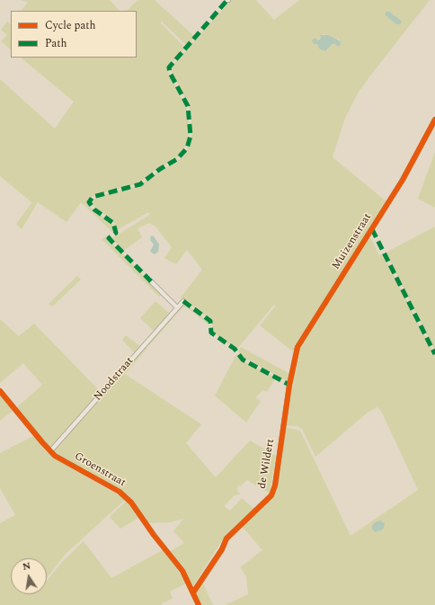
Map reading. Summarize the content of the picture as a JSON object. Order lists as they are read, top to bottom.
{
  "streets": {
    "street": [
      "Muizenstraat",
      "Noodstraat",
      "de Wildert",
      "Groenstraat"
    ]
  },
  "crossings": [
    ["Muizenstraat", "de Wildert"],
    ["Noodstraat", "Groenstraat"],
    ["de Wildert", "Groenstraat"]
  ],
  "legend": ["Cycle path", "Path"],
  "north": "top"
}
